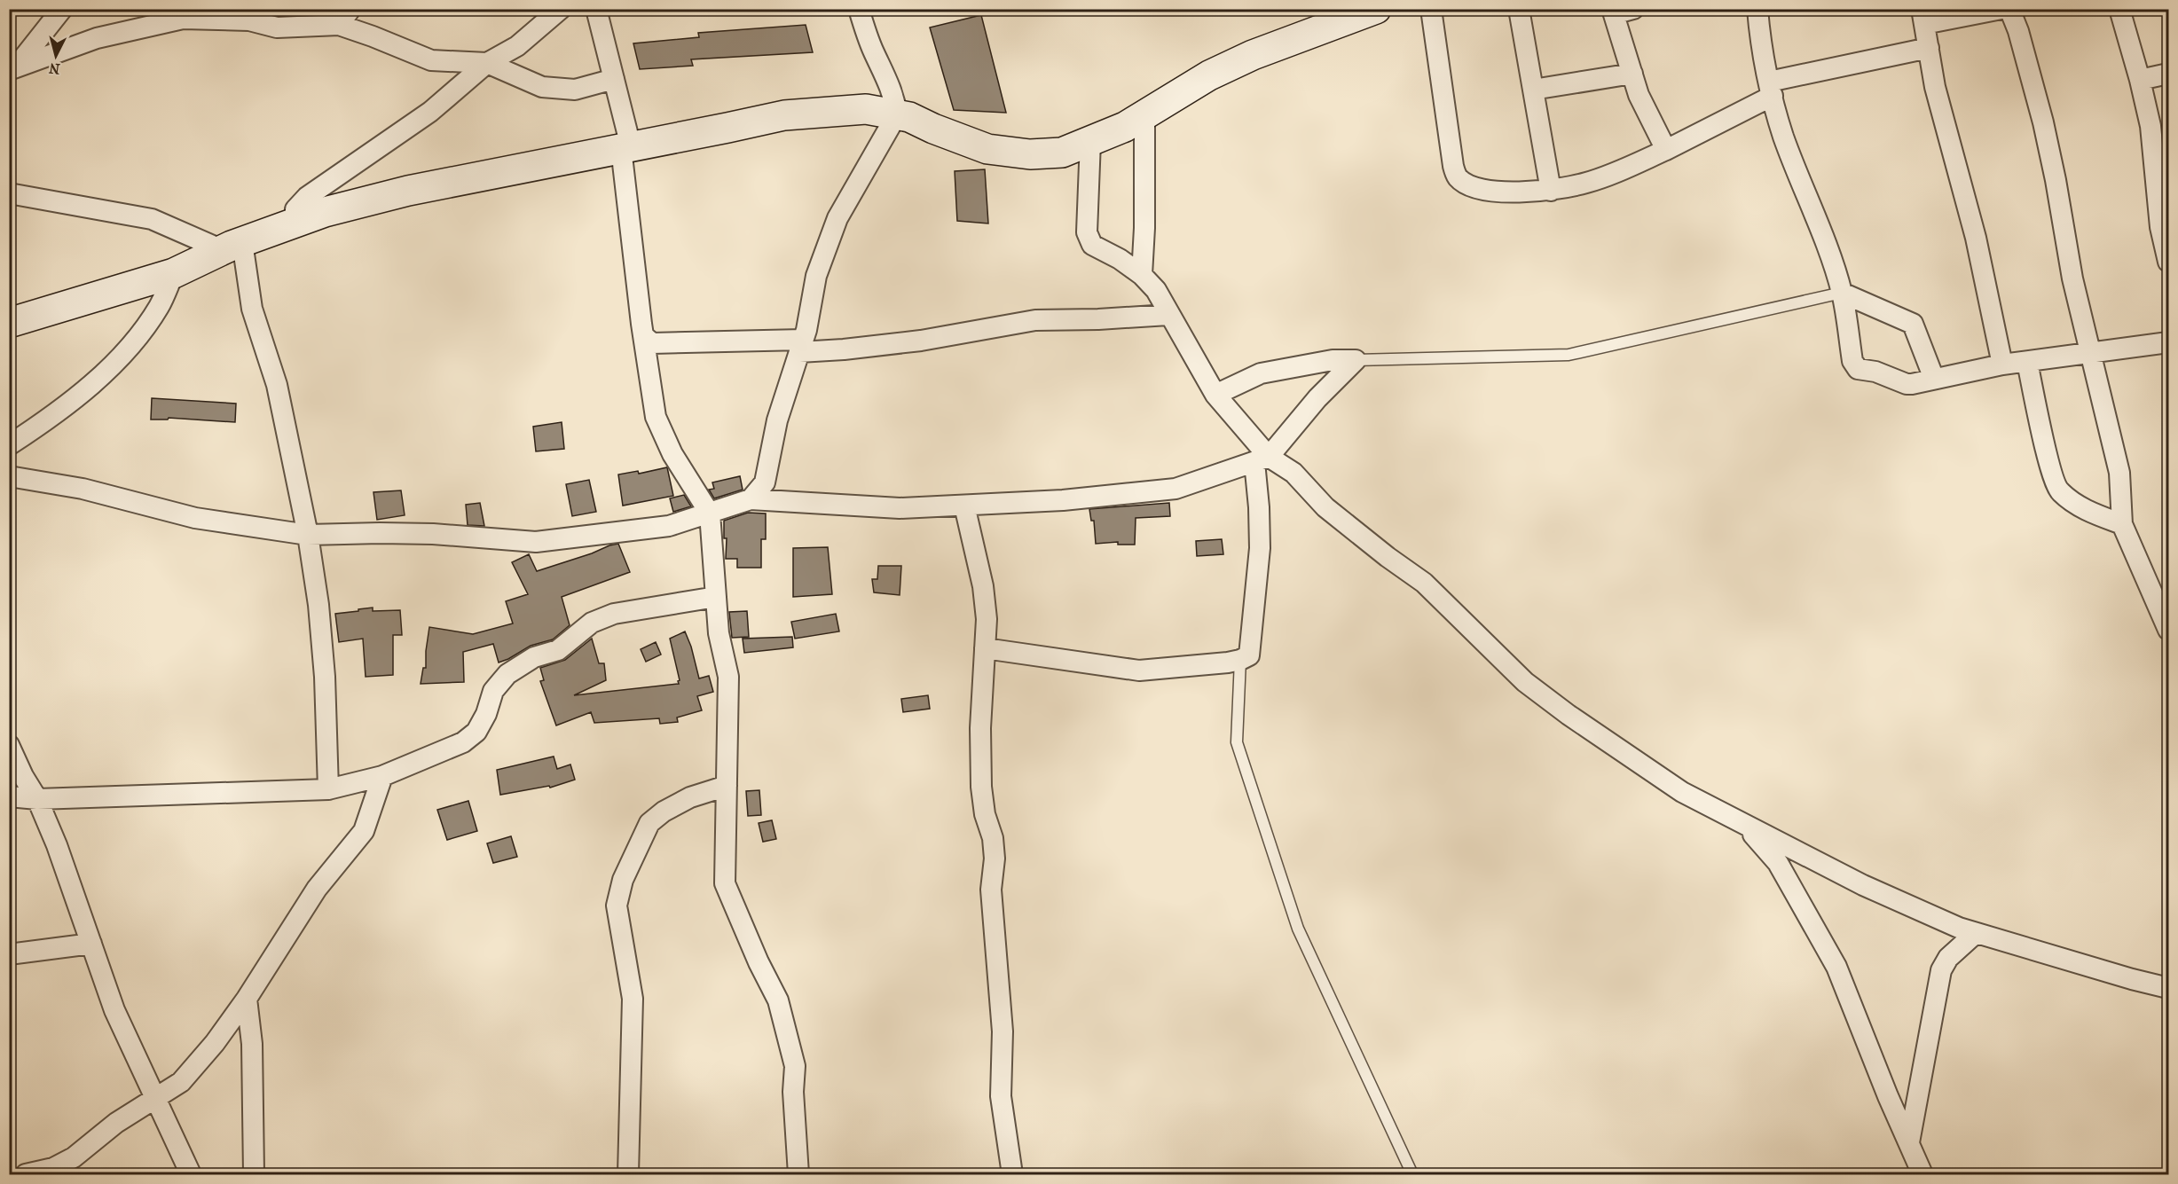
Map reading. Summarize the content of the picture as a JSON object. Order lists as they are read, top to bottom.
{
  "north": "bottom"
}
